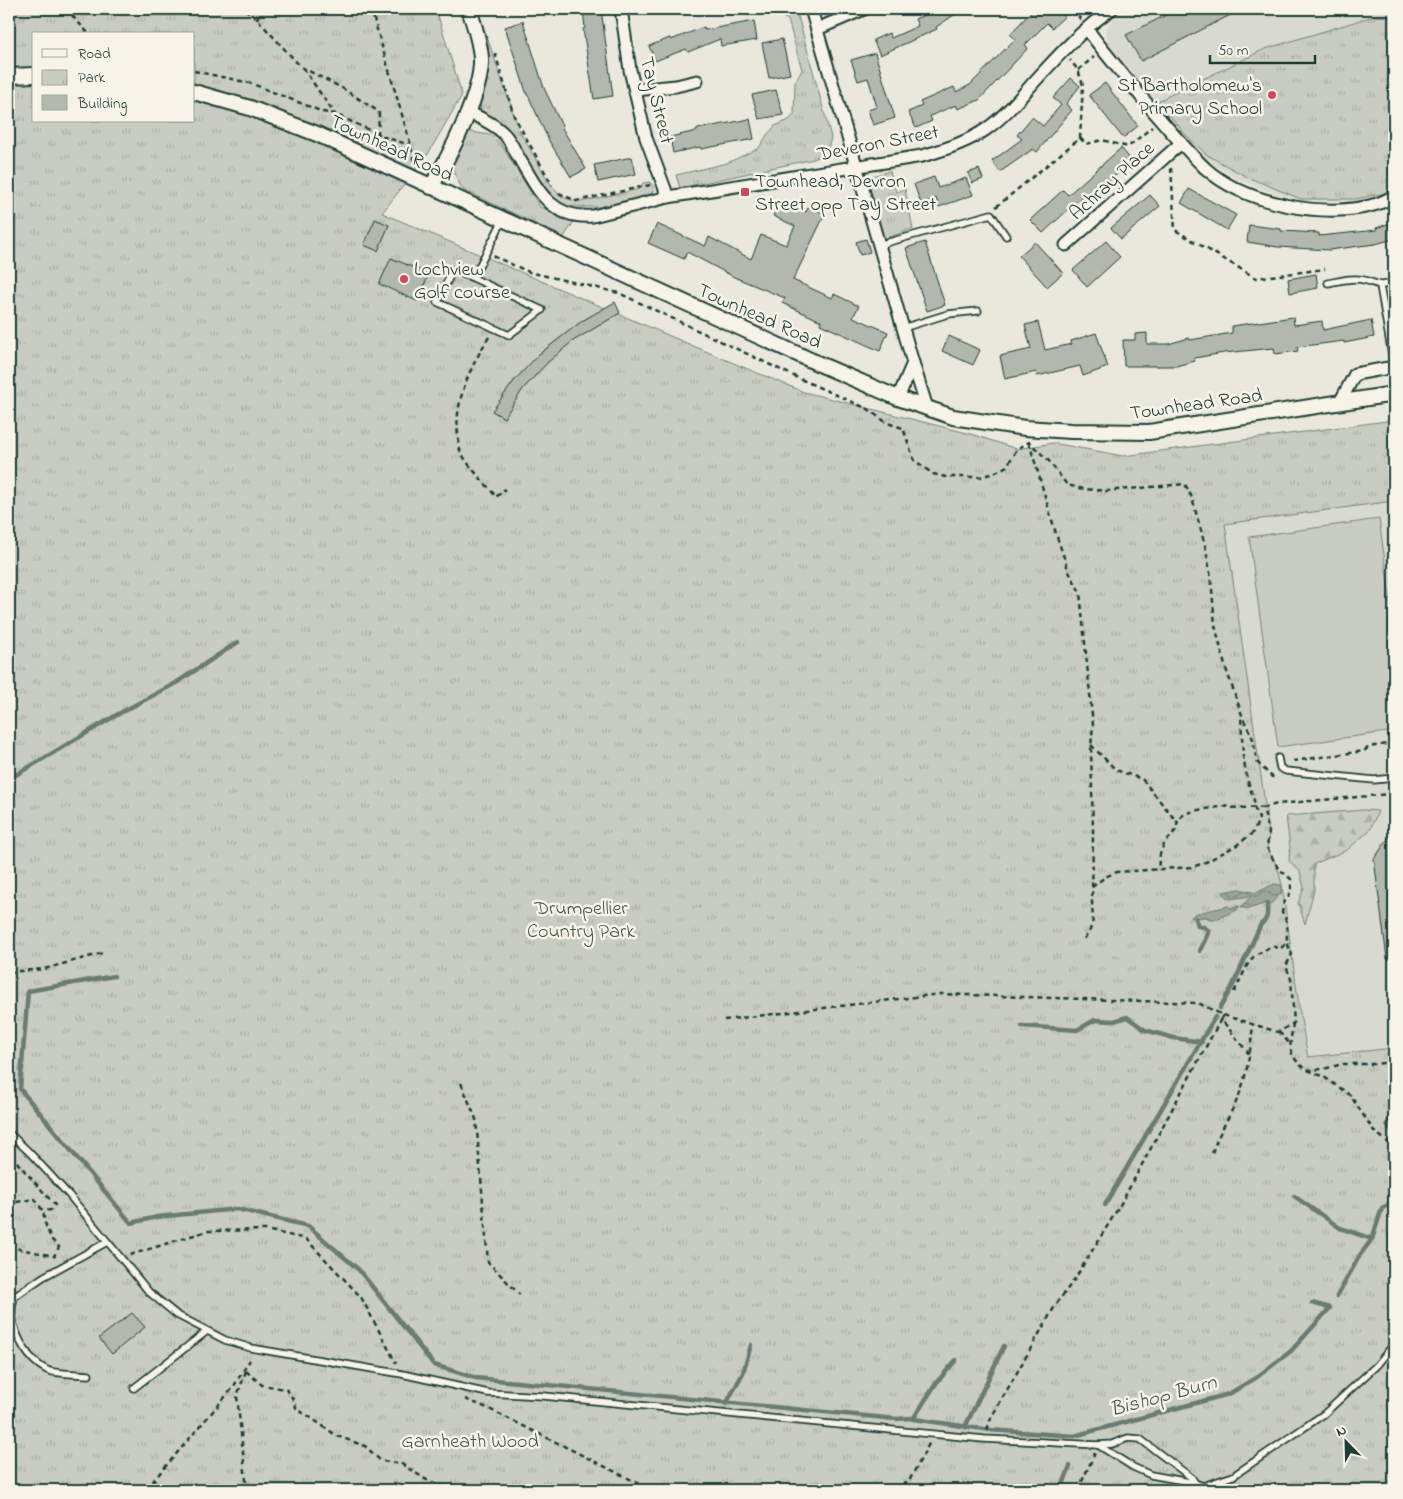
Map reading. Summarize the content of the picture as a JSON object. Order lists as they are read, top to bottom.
{
  "streets": {
    "street": [
      "Tay Street",
      "Deveron Street",
      "Townhead Road",
      "Achray Place"
    ]
  },
  "crossings": [
    ["Tay Street", "Deveron Street"]
  ],
  "water": ["Bishop Burn"],
  "parks": ["Drumpellier Country Park", "Garnheath Wood"],
  "places": {
    "other": ["St Bartholomew's Primary School", "Lochview Golf course"],
    "transit": ["Townhead, Devron Street opp Tay Street"]
  },
  "legend": ["Road", "Park", "Building"],
  "scale_bar": "50 m",
  "north": "top left"
}
